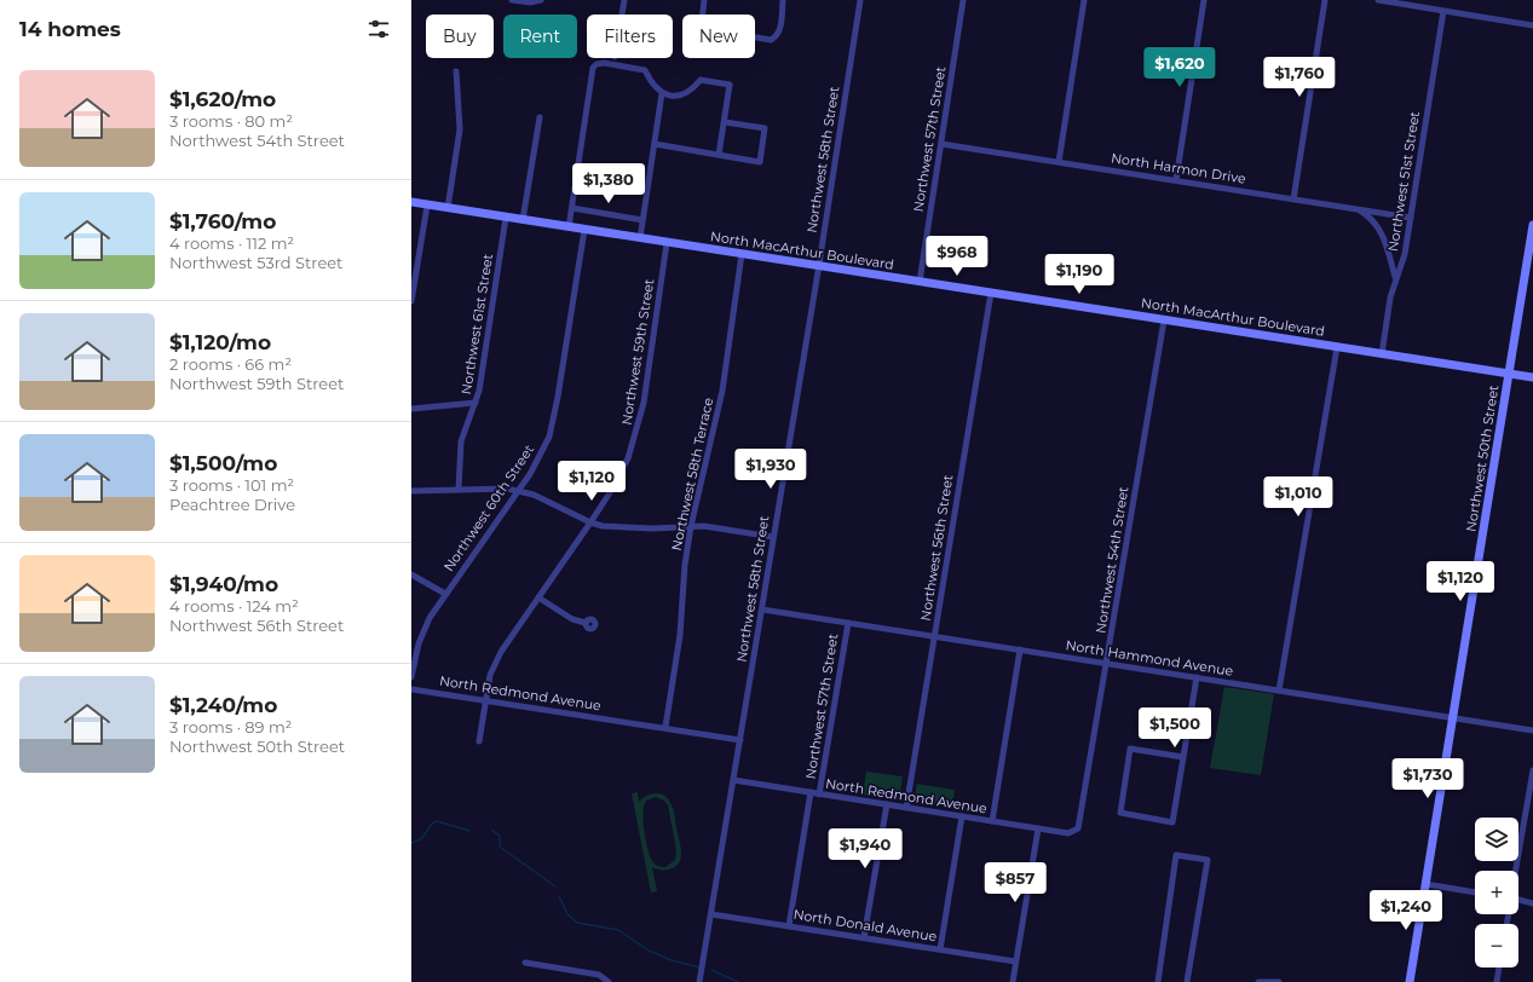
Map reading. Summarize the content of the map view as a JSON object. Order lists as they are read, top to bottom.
{
  "streets": {
    "main road": ["North MacArthur Boulevard", "Northwest 50th Street"],
    "street": [
      "Northwest 57th Street",
      "Northwest 58th Street",
      "North Harmon Drive",
      "Northwest 51st Street",
      "Northwest 61st Street",
      "Northwest 59th Street",
      "Northwest 58th Terrace",
      "Northwest 60th Street",
      "Northwest 56th Street",
      "Northwest 54th Street",
      "North Hammond Avenue",
      "North Redmond Avenue",
      "North Donald Avenue"
    ]
  },
  "crossings": [
    ["Northwest 57th Street", "North Harmon Drive"],
    ["Northwest 57th Street", "North MacArthur Boulevard"],
    ["Northwest 57th Street", "North Hammond Avenue"],
    ["Northwest 57th Street", "North Redmond Avenue"],
    ["Northwest 57th Street", "North Donald Avenue"],
    ["Northwest 58th Street", "North MacArthur Boulevard"],
    ["Northwest 58th Street", "North Hammond Avenue"],
    ["Northwest 58th Street", "North Redmond Avenue"],
    ["Northwest 58th Street", "North Donald Avenue"],
    ["North Harmon Drive", "Northwest 51st Street"],
    ["Northwest 51st Street", "North MacArthur Boulevard"],
    ["North MacArthur Boulevard", "Northwest 61st Street"],
    ["North MacArthur Boulevard", "Northwest 59th Street"],
    ["North MacArthur Boulevard", "Northwest 50th Street"],
    ["North MacArthur Boulevard", "Northwest 58th Terrace"],
    ["North MacArthur Boulevard", "Northwest 60th Street"],
    ["North MacArthur Boulevard", "Northwest 56th Street"],
    ["North MacArthur Boulevard", "Northwest 54th Street"],
    ["Northwest 59th Street", "North Redmond Avenue"],
    ["Northwest 50th Street", "North Hammond Avenue"],
    ["Northwest 58th Terrace", "North Redmond Avenue"],
    ["Northwest 56th Street", "North Hammond Avenue"],
    ["Northwest 56th Street", "North Redmond Avenue"],
    ["Northwest 54th Street", "North Hammond Avenue"],
    ["Northwest 54th Street", "North Redmond Avenue"]
  ],
  "page": {
    "heading": "14 homes",
    "chip": [
      "Buy",
      "Rent",
      "Filters",
      "New"
    ],
    "price": [
      "$1,620",
      "$1,760",
      "$1,380",
      "$968",
      "$1,190",
      "$1,930",
      "$1,120",
      "$1,010",
      "$1,120",
      "$1,500",
      "$1,730",
      "$1,940",
      "$857",
      "$1,240"
    ],
    "list": [
      {
        "name": "$1,620/mo",
        "note": "3 rooms · 80 m² · Northwest 54th Street"
      },
      {
        "name": "$1,760/mo",
        "note": "4 rooms · 112 m² · Northwest 53rd Street"
      },
      {
        "name": "$1,120/mo",
        "note": "2 rooms · 66 m² · Northwest 59th Street"
      },
      {
        "name": "$1,500/mo",
        "note": "3 rooms · 101 m² · Peachtree Drive"
      },
      {
        "name": "$1,940/mo",
        "note": "4 rooms · 124 m² · Northwest 56th Street"
      },
      {
        "name": "$1,240/mo",
        "note": "3 rooms · 89 m² · Northwest 50th Street"
      }
    ],
    "map_buttons": ["+", "−"]
  }
}
